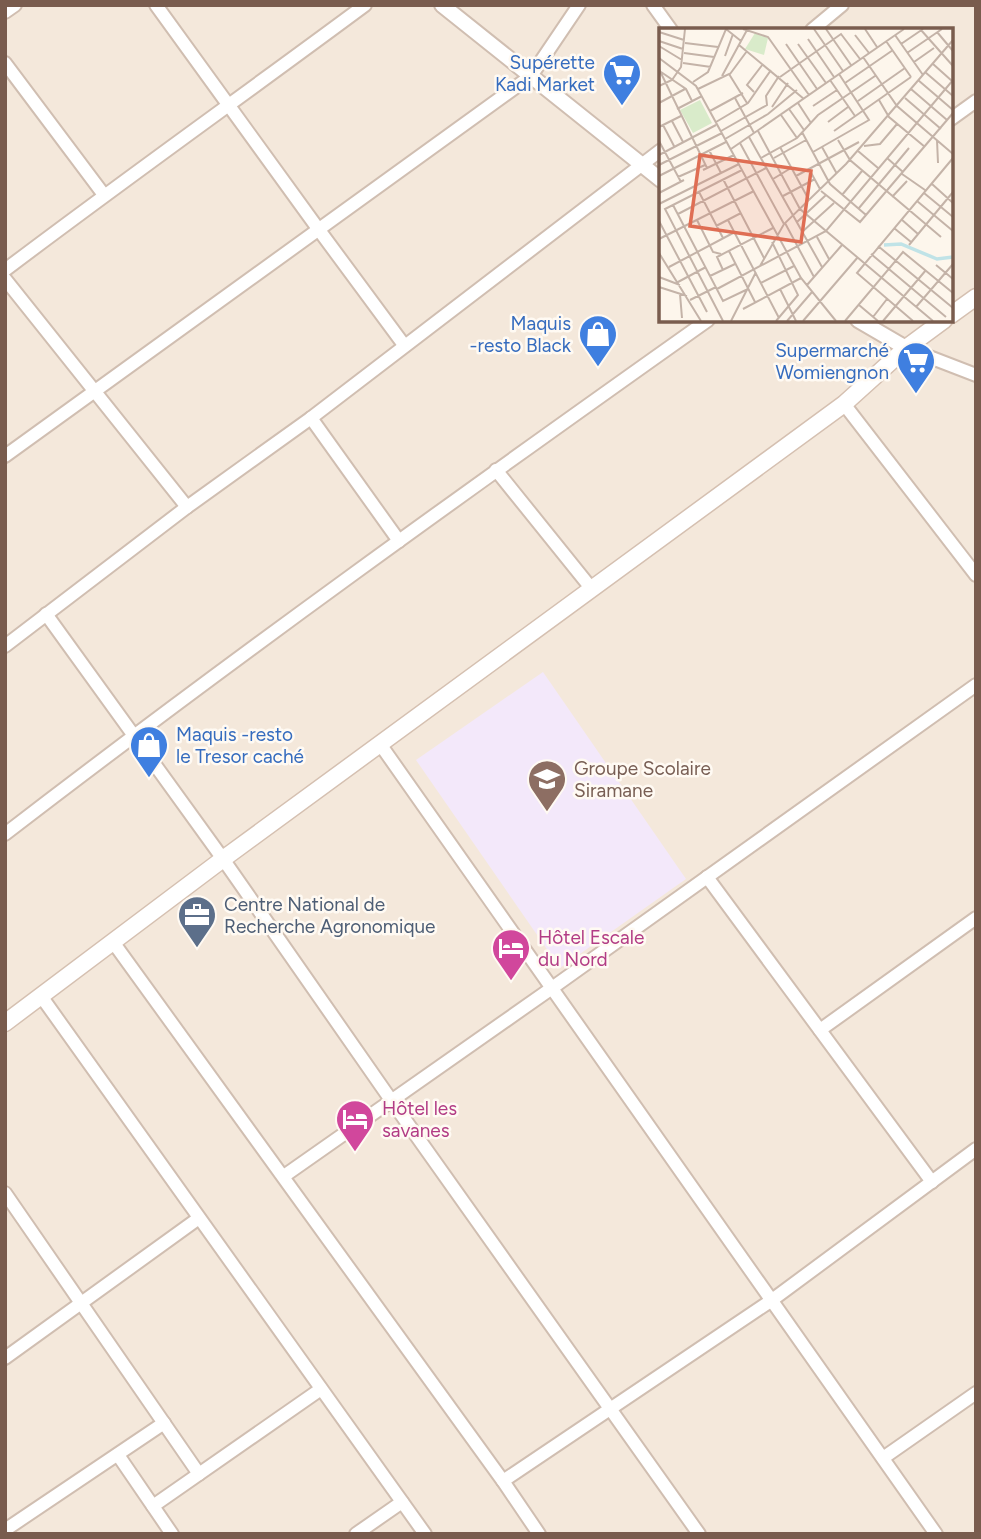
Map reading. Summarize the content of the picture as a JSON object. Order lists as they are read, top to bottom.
{
  "places": {
    "supermarket": ["Supérette Kadi Market", "Supermarché Womiengnon"],
    "shop": ["Maquis -resto Black", "Maquis -resto le Tresor caché"],
    "school or university": ["Groupe Scolaire Siramane"],
    "office": ["Centre National de Recherche Agronomique"],
    "hotel": ["Hôtel Escale du Nord", "Hôtel les savanes"]
  }
}
